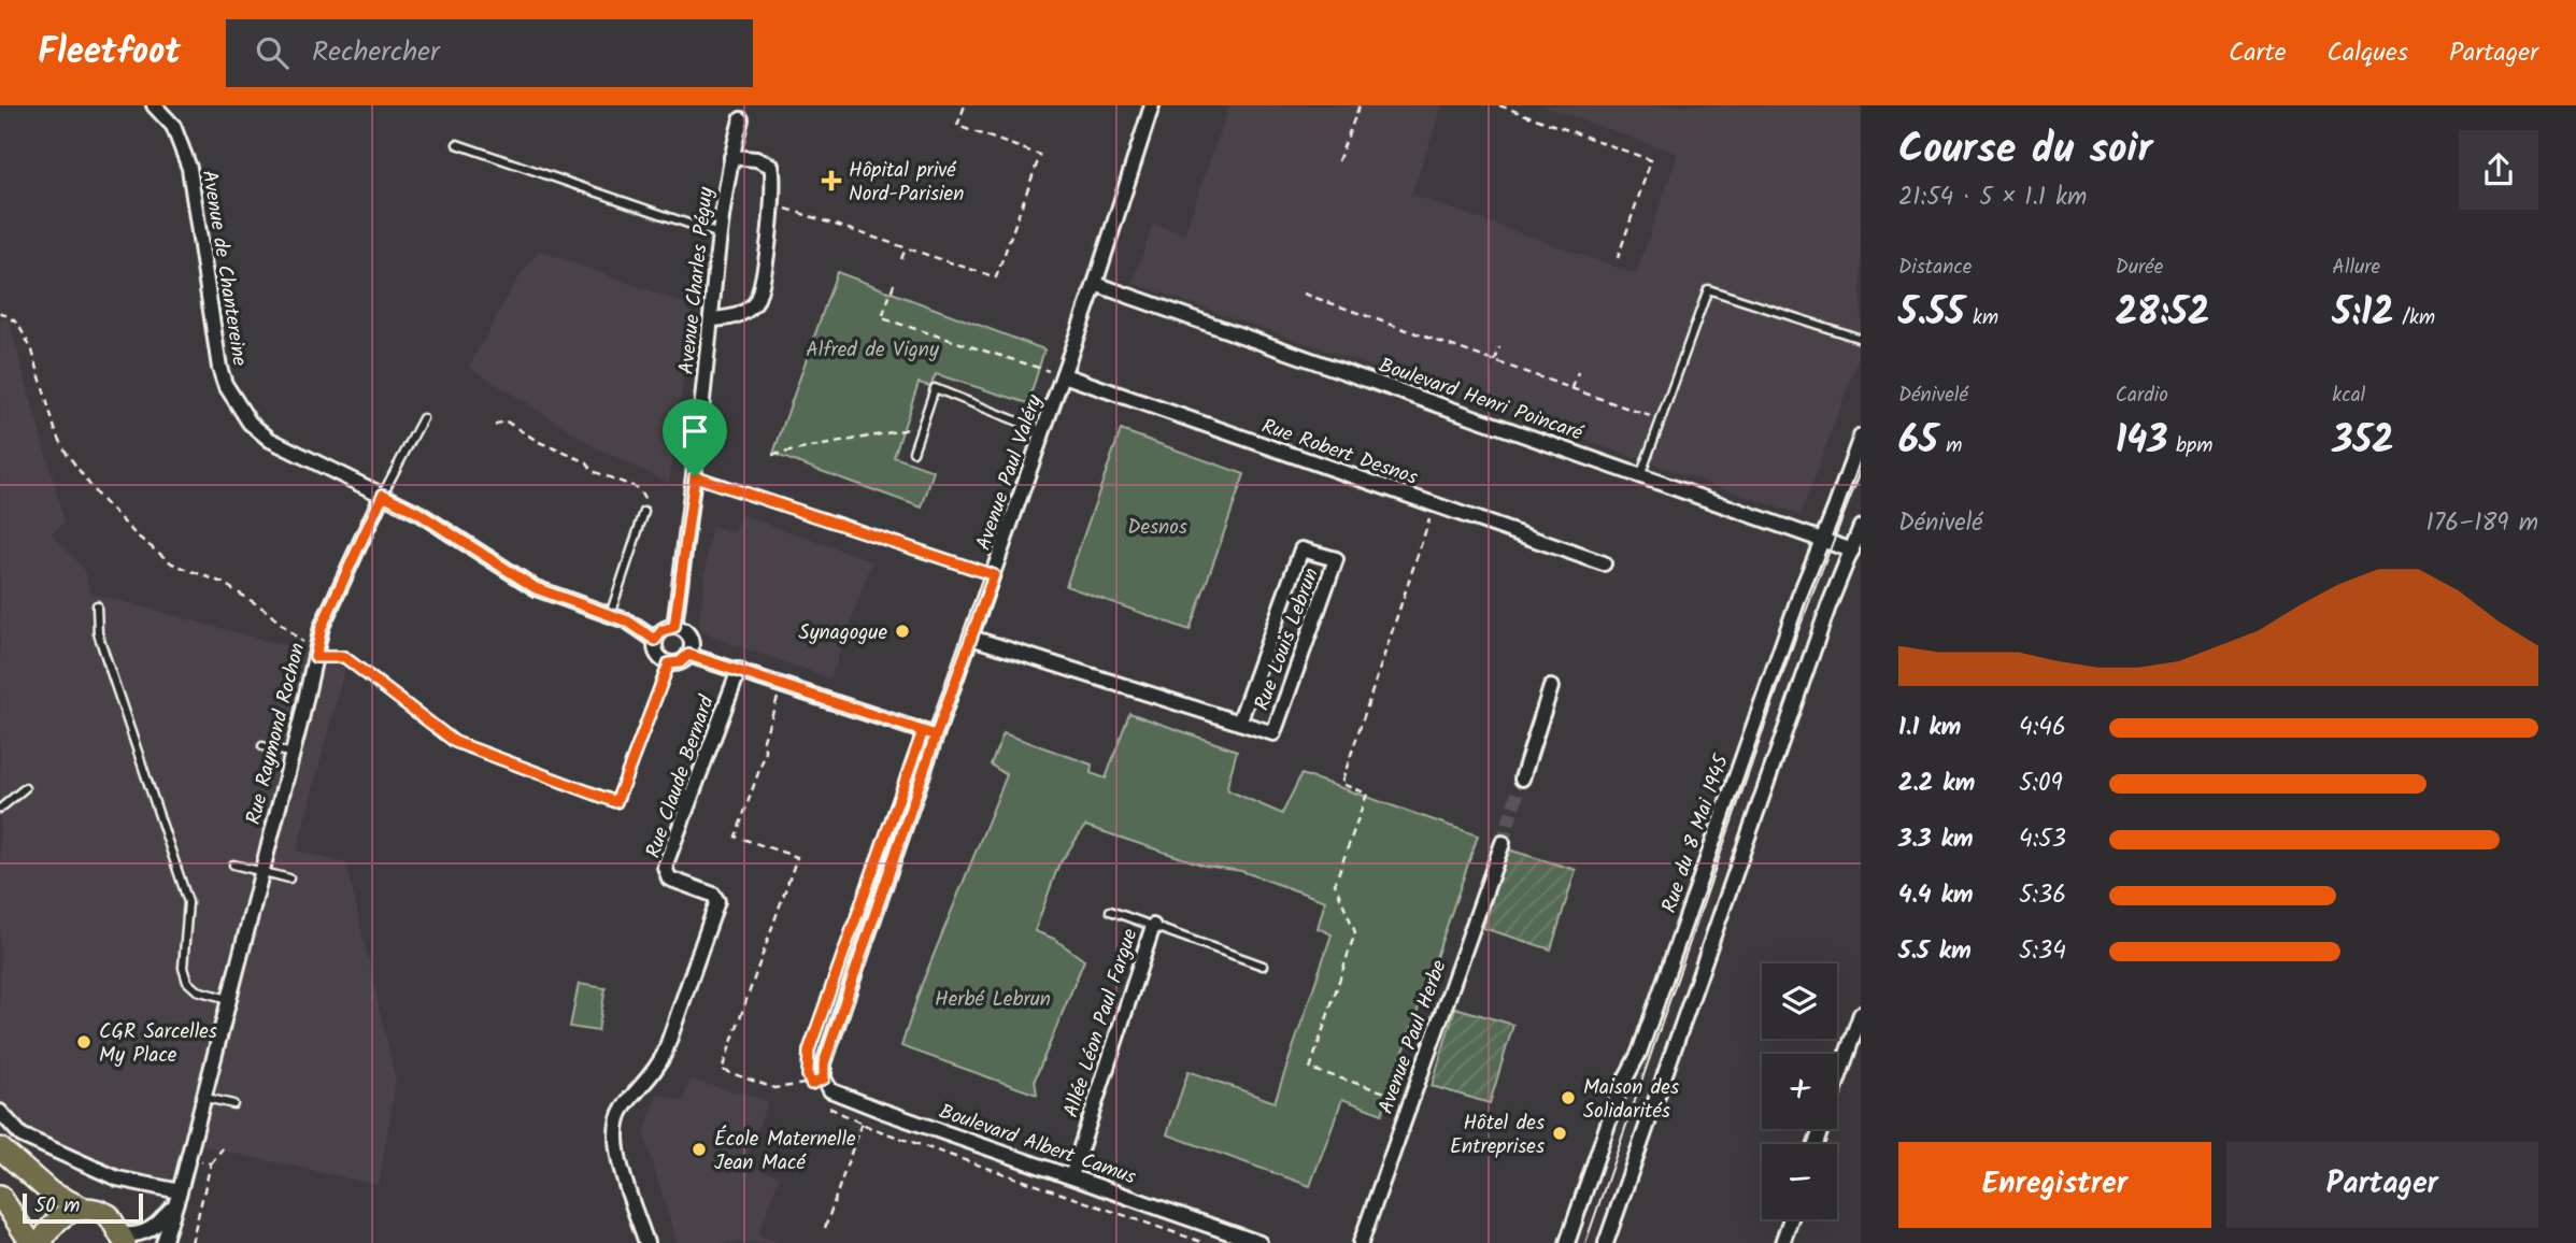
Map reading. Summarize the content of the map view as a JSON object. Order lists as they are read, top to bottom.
{
  "streets": {
    "street": [
      "Avenue de Chantereine",
      "Avenue Charles Péguy",
      "Boulevard Henri Poincaré",
      "Rue Robert Desnos",
      "Avenue Paul Valéry",
      "Rue Louis Lebrun",
      "Rue Raymond Rochon",
      "Rue Claude Bernard",
      "Rue du 8 Mai 1945",
      "Allée Léon Paul Fargue",
      "Avenue Paul Herbe",
      "Boulevard Albert Camus"
    ]
  },
  "crossings": [
    ["Avenue de Chantereine", "Rue Raymond Rochon"],
    ["Boulevard Henri Poincaré", "Avenue Paul Valéry"],
    ["Boulevard Henri Poincaré", "Rue du 8 Mai 1945"],
    ["Rue Robert Desnos", "Avenue Paul Valéry"],
    ["Avenue Paul Valéry", "Rue Louis Lebrun"],
    ["Avenue Paul Valéry", "Boulevard Albert Camus"],
    ["Allée Léon Paul Fargue", "Boulevard Albert Camus"]
  ],
  "parks": ["Alfred de Vigny", "Desnos", "Herbé Lebrun"],
  "places": {
    "health": ["Hôpital privé Nord-Parisien"],
    "other": [
      "Synagogue",
      "CGR Sarcelles My Place",
      "Maison des Solidarités",
      "Hôtel des Entreprises",
      "École Maternelle Jean Macé"
    ]
  },
  "scale_bar": "50 m",
  "page": {
    "header": "Fleetfoot",
    "search": "Rechercher",
    "nav": ["Carte", "Calques", "Partager"],
    "heading": ["Course du soir", "21:54 · 5 × 1.1 km"],
    "stats": [
      ["Distance", "5.55 km"],
      ["Durée", "28:52"],
      ["Allure", "5:12 /km"],
      ["Dénivelé", "65 m"],
      ["Cardio", "143 bpm"],
      ["kcal", "352"]
    ],
    "chart": ["Dénivelé", "176–189 m"],
    "list": [
      {
        "name": "1.1 km",
        "note": "4:46"
      },
      {
        "name": "2.2 km",
        "note": "5:09"
      },
      {
        "name": "3.3 km",
        "note": "4:53"
      },
      {
        "name": "4.4 km",
        "note": "5:36"
      },
      {
        "name": "5.5 km",
        "note": "5:34"
      }
    ],
    "map_buttons": ["+", "−"],
    "buttons": ["Enregistrer", "Partager"],
    "scale": "50 m"
  }
}
